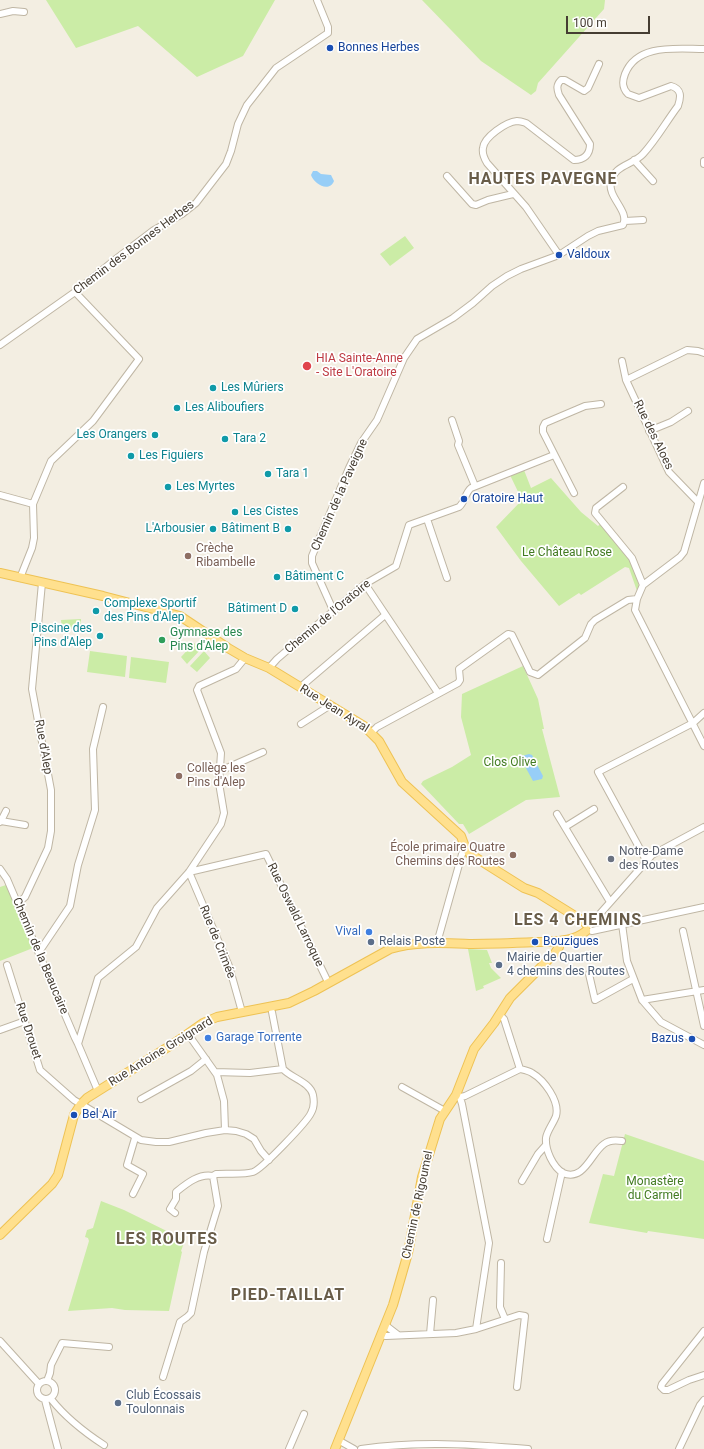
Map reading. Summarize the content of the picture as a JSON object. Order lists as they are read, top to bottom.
{
  "streets": {
    "main road": ["Rue Jean Ayral", "Rue Antoine Groignard", "Chemin de Rigoumel"],
    "street": [
      "Chemin des Bonnes Herbes",
      "Rue des Aloes",
      "Chemin de la Paveigne",
      "Chemin de l'Oratoire",
      "Rue d'Alep",
      "Rue Oswald Larroque",
      "Rue de Crimée",
      "Chemin de la Beaucaire",
      "Rue Drouet"
    ]
  },
  "crossings": [
    ["Chemin de la Paveigne", "Chemin de l'Oratoire"],
    ["Chemin de l'Oratoire", "Rue Jean Ayral"],
    ["Rue Jean Ayral", "Rue d'Alep"],
    ["Rue d'Alep", "Chemin de la Beaucaire"],
    ["Rue Oswald Larroque", "Rue de Crimée"],
    ["Rue Oswald Larroque", "Rue Antoine Groignard"],
    ["Rue de Crimée", "Rue Antoine Groignard"],
    ["Rue Drouet", "Rue Antoine Groignard"],
    ["Rue Antoine Groignard", "Chemin de Rigoumel"]
  ],
  "districts": [
    "HAUTES PAVEGNE",
    "LES 4 CHEMINS",
    "LES ROUTES",
    "PIED-TAILLAT"
  ],
  "parks": ["Le Château Rose", "Clos Olive", "Monastère du Carmel"],
  "places": [
    "Bonnes Herbes",
    "Valdoux",
    "HIA Sainte-Anne - Site L'Oratoire",
    "Les Mûriers",
    "Les Aliboufiers",
    "Les Orangers",
    "Tara 2",
    "Les Figuiers",
    "Tara 1",
    "Les Myrtes",
    "Oratoire Haut",
    "Les Cistes",
    "L'Arbousier",
    "Bâtiment B",
    "Crèche Ribambelle",
    "Bâtiment C",
    "Bâtiment D",
    "Complexe Sportif des Pins d'Alep",
    "Piscine des Pins d'Alep",
    "Gymnase des Pins d'Alep",
    "Collège les Pins d'Alep",
    "École primaire Quatre Chemins des Routes",
    "Notre-Dame des Routes",
    "Vival",
    "Relais Poste",
    "Bouzigues",
    "Mairie de Quartier 4 chemins des Routes",
    "Garage Torrente",
    "Bazus",
    "Bel Air",
    "Club Écossais Toulonnais"
  ],
  "scale_bar": "100 m"
}
